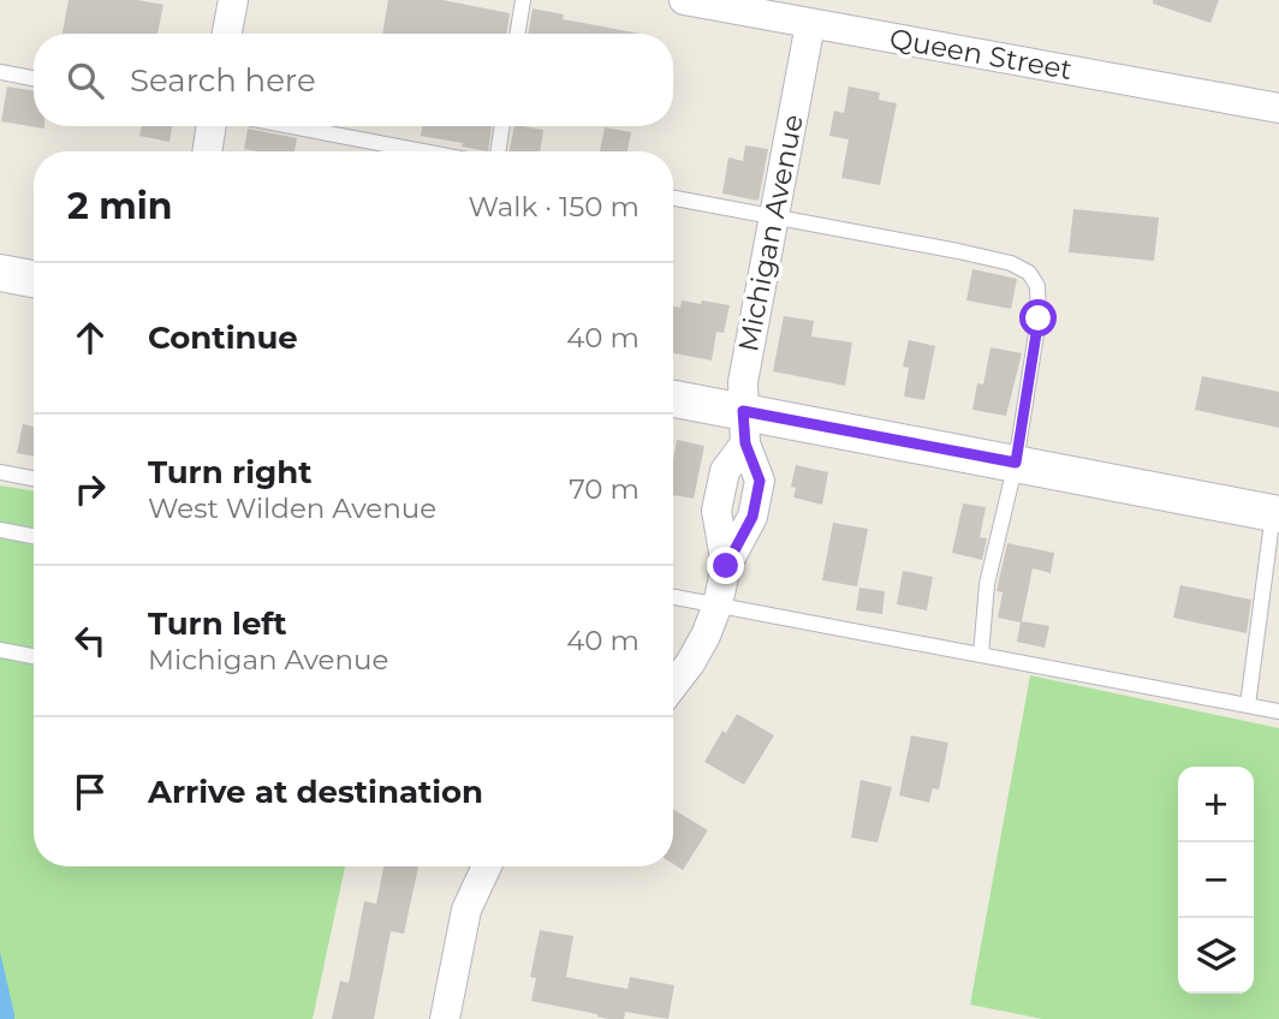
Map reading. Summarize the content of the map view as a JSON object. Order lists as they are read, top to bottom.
{
  "streets": {
    "street": ["Queen Street", "Michigan Avenue"]
  },
  "crossings": [
    ["Queen Street", "Michigan Avenue"]
  ],
  "page": {
    "search": "Search here",
    "heading": ["2 min", "Walk · 150 m"],
    "list": [
      ["Continue", "40 m"],
      ["Turn right", "West Wilden Avenue", "70 m"],
      ["Turn left", "Michigan Avenue", "40 m"],
      "Arrive at destination"
    ],
    "map_buttons": ["+", "−"]
  }
}
